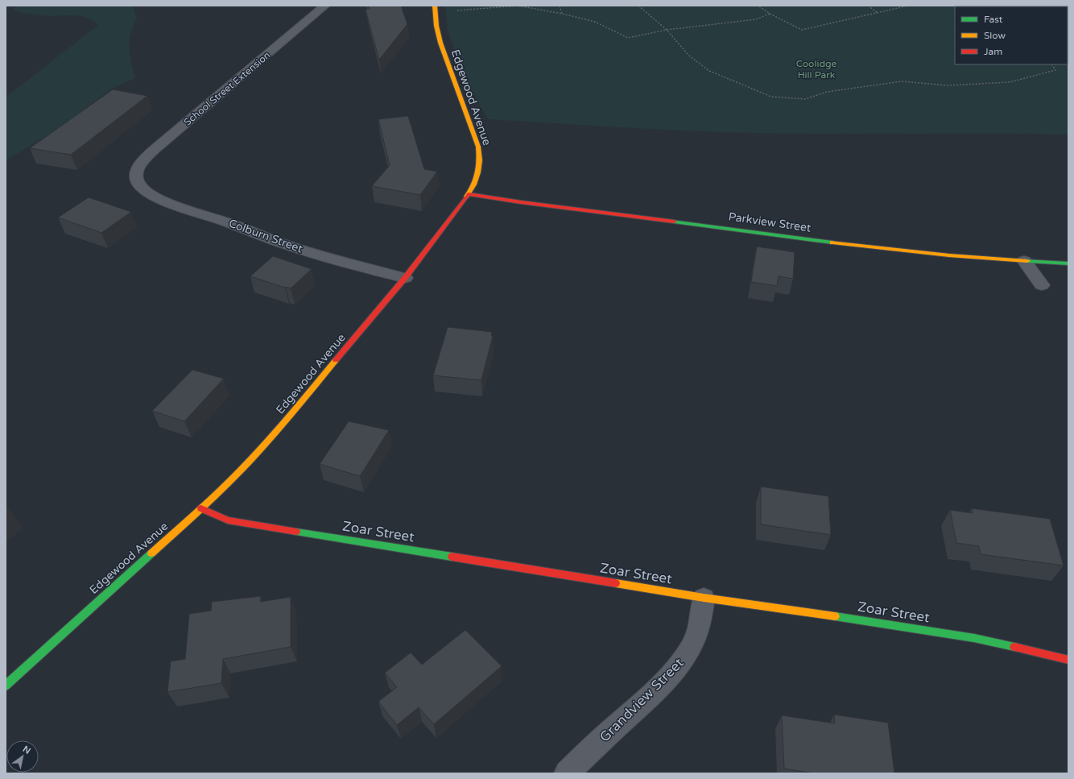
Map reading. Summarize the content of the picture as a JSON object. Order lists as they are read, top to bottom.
{
  "streets": {
    "street": [
      "School Street Extension",
      "Edgewood Avenue",
      "Parkview Street",
      "Colburn Street",
      "Zoar Street",
      "Grandview Street"
    ]
  },
  "crossings": [
    ["School Street Extension", "Colburn Street"],
    ["Edgewood Avenue", "Parkview Street"],
    ["Edgewood Avenue", "Colburn Street"],
    ["Edgewood Avenue", "Zoar Street"],
    ["Zoar Street", "Grandview Street"]
  ],
  "parks": ["Coolidge Hill Park"],
  "legend": ["Fast", "Slow", "Jam"],
  "north": "top right"
}
